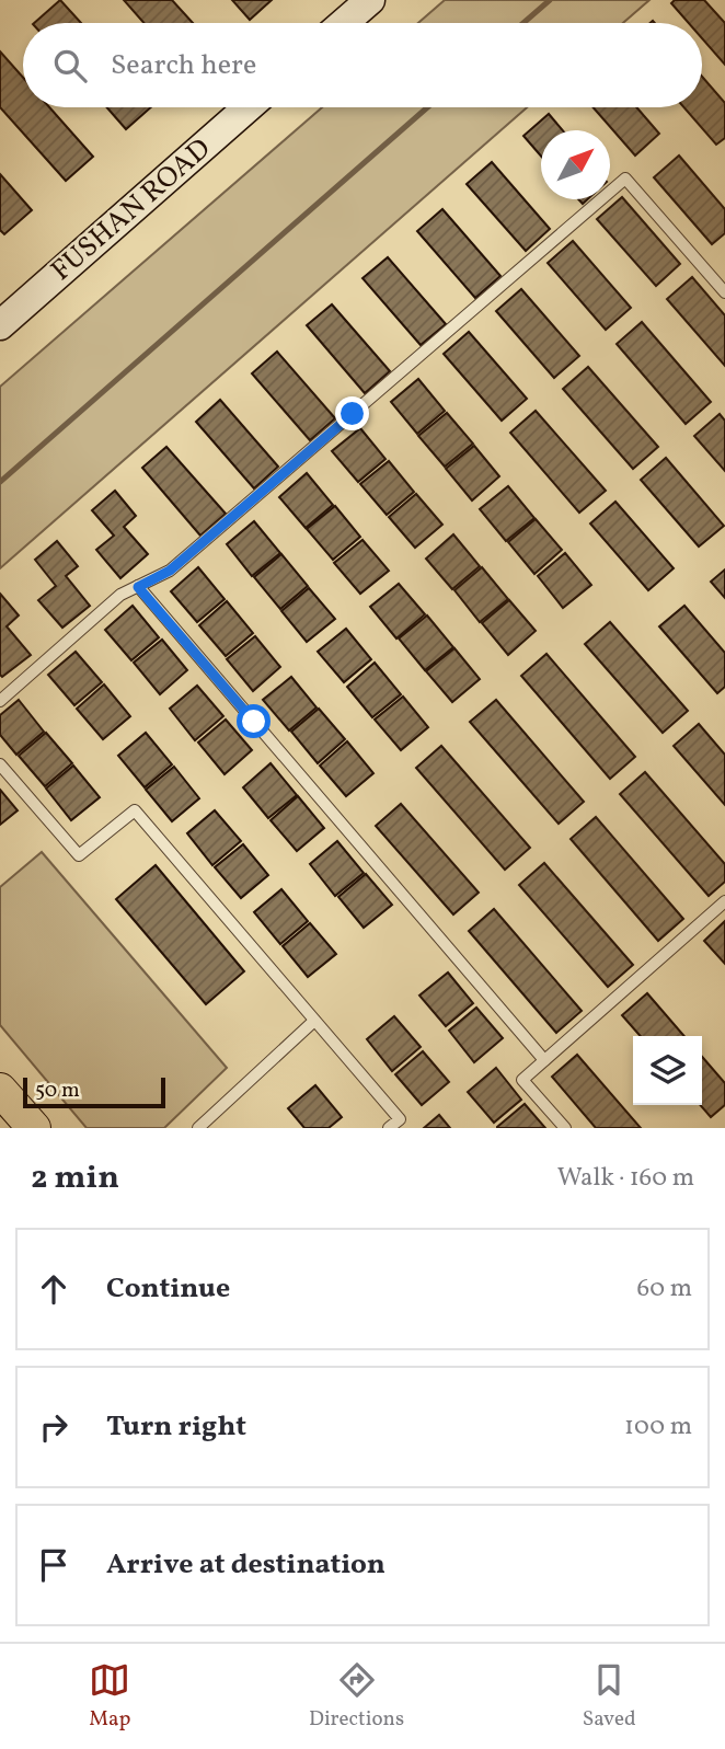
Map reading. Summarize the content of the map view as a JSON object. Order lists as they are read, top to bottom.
{
  "streets": {
    "street": ["FUSHAN ROAD"]
  },
  "scale_bar": "50 m",
  "north": "top right",
  "page": {
    "search": "Search here",
    "scale": "50 m",
    "heading": ["2 min", "Walk · 160 m"],
    "list": [
      ["Continue", "60 m"],
      ["Turn right", "100 m"],
      "Arrive at destination"
    ],
    "nav": ["Map", "Directions", "Saved"]
  }
}
